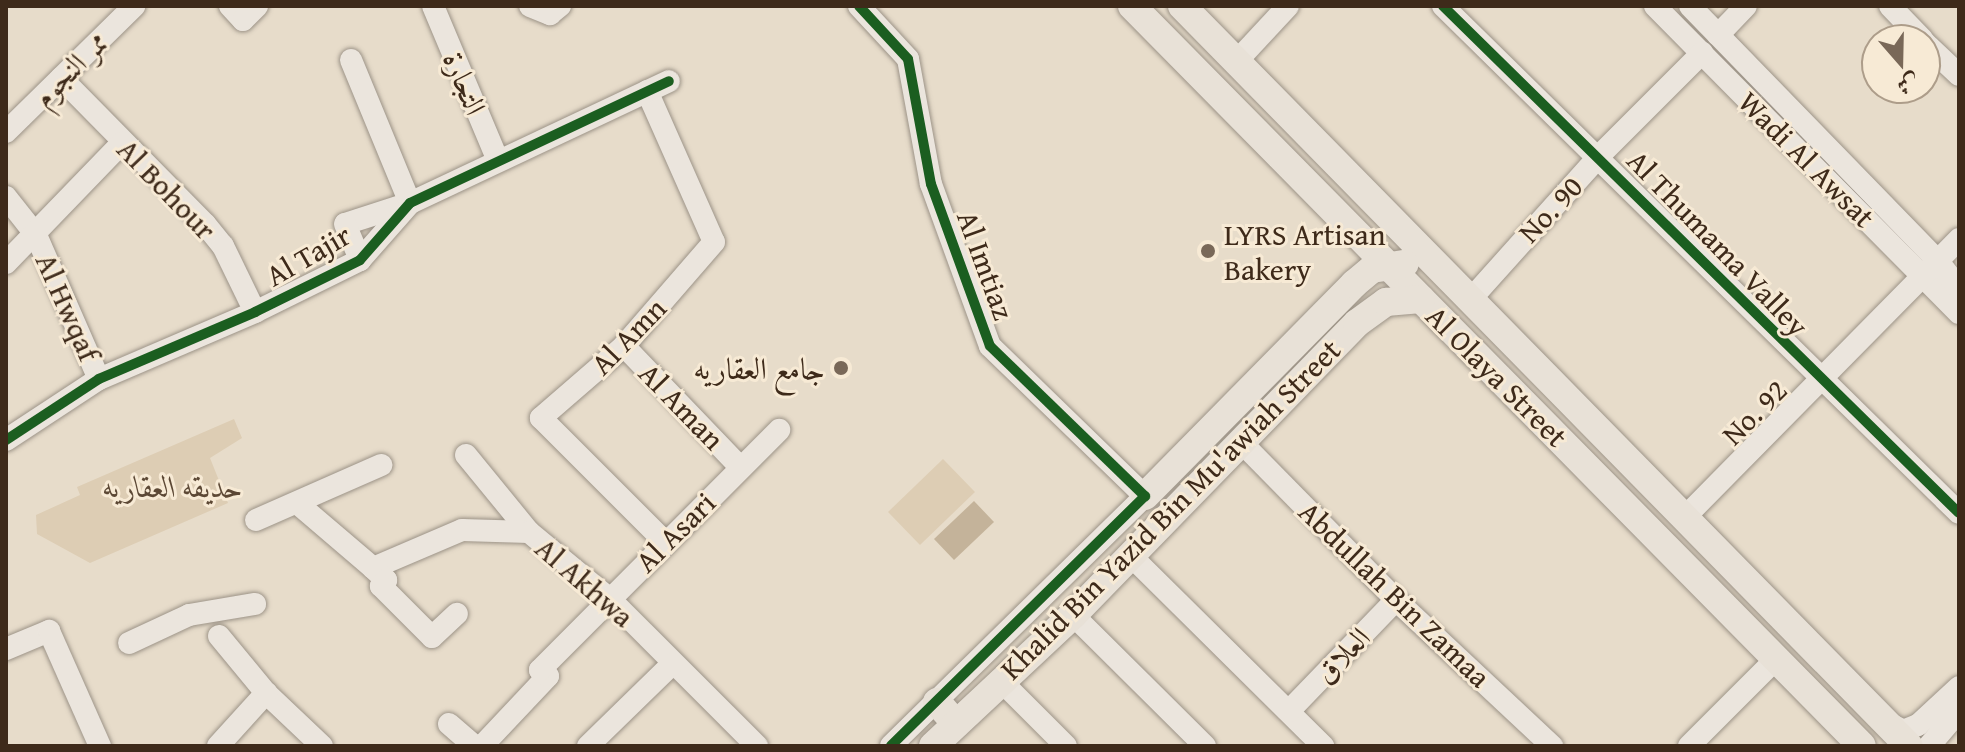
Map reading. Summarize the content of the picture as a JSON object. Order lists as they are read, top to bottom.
{
  "streets": {
    "main road": ["Al Olaya Street", "Khalid Bin Yazid Bin Mu'awiah Street"],
    "street": [
      "ممر النجوم",
      "التجارة",
      "Wadi Al Awsat",
      "Al Bohour",
      "No. 90",
      "Al Thumama Valley",
      "Al Tajir",
      "Al Imtiaz",
      "Al Hwqaf",
      "Al Amn",
      "Al Aman",
      "No. 92",
      "Al Asari",
      "Al Akhwa",
      "Abdullah Bin Zamaa",
      "العلاق"
    ]
  },
  "crossings": [
    ["ممر النجوم", "Al Bohour"],
    ["التجارة", "Al Tajir"],
    ["Wadi Al Awsat", "No. 90"],
    ["Wadi Al Awsat", "No. 92"],
    ["Al Bohour", "Al Tajir"],
    ["No. 90", "Al Thumama Valley"],
    ["No. 90", "Al Olaya Street"],
    ["Al Thumama Valley", "No. 92"],
    ["Al Tajir", "Al Hwqaf"],
    ["Al Tajir", "Al Amn"],
    ["Al Imtiaz", "Khalid Bin Yazid Bin Mu'awiah Street"],
    ["Al Amn", "Al Aman"],
    ["Al Amn", "Al Asari"],
    ["Al Olaya Street", "No. 92"],
    ["Al Olaya Street", "Khalid Bin Yazid Bin Mu'awiah Street"],
    ["Al Aman", "Al Asari"],
    ["Khalid Bin Yazid Bin Mu'awiah Street", "Abdullah Bin Zamaa"],
    ["Al Asari", "Al Akhwa"],
    ["Abdullah Bin Zamaa", "العلاق"]
  ],
  "parks": ["حديقه العقاريه"],
  "places": ["LYRS Artisan Bakery", "جامع العقاريه"],
  "north": "bottom"
}
